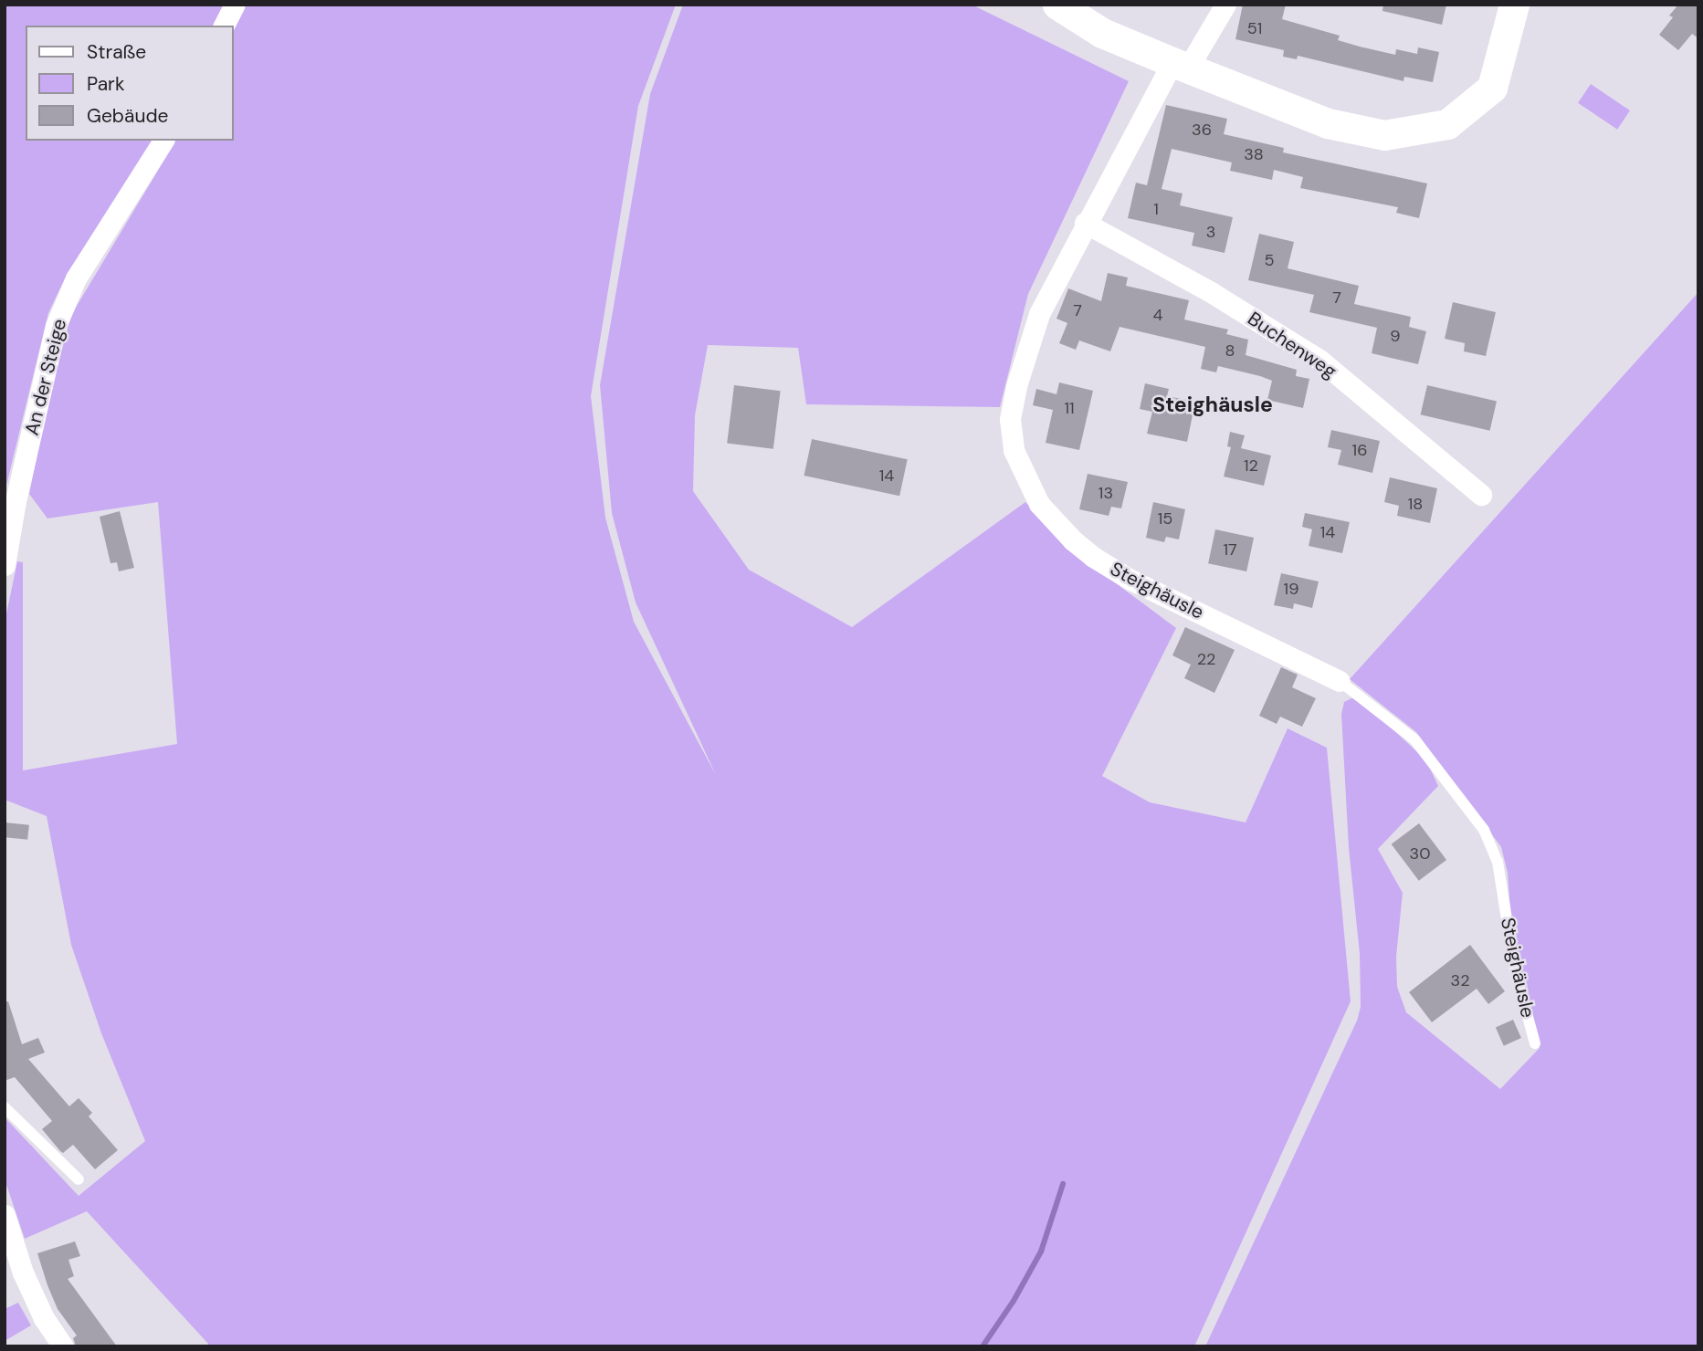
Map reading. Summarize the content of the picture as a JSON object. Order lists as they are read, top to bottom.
{
  "streets": {
    "street": ["Buchenweg", "An der Steige", "Steighäusle"]
  },
  "crossings": [
    ["Buchenweg", "Steighäusle"]
  ],
  "districts": ["Steighäusle"],
  "house_numbers": [
    "51",
    "36",
    "38",
    "1",
    "3",
    "5",
    "7",
    "7",
    "4",
    "9",
    "8",
    "11",
    "16",
    "12",
    "14",
    "13",
    "18",
    "15",
    "14",
    "17",
    "19",
    "22",
    "30",
    "32"
  ],
  "legend": ["Straße", "Park", "Gebäude"]
}
